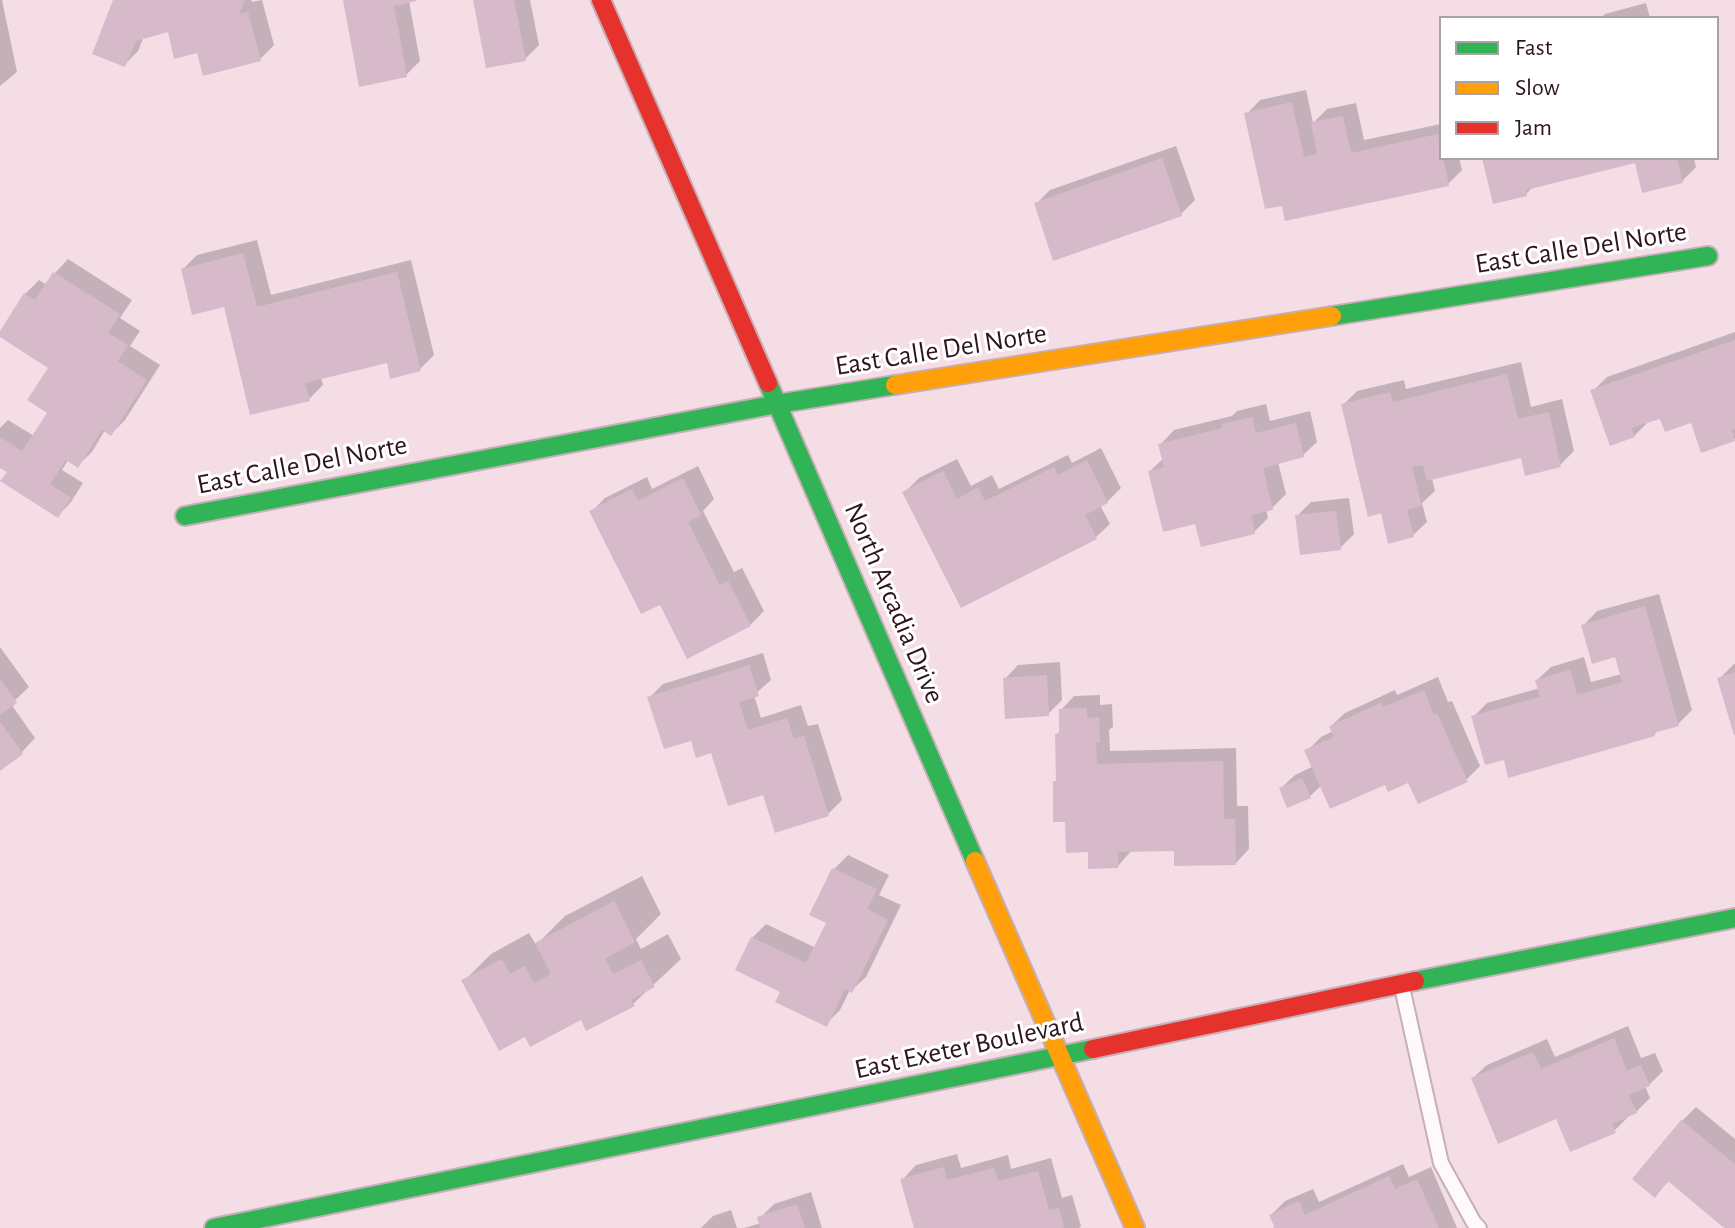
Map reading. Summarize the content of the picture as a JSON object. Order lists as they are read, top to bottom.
{
  "streets": {
    "street": ["East Calle Del Norte", "North Arcadia Drive", "East Exeter Boulevard"]
  },
  "crossings": [
    ["East Calle Del Norte", "North Arcadia Drive"],
    ["North Arcadia Drive", "East Exeter Boulevard"]
  ],
  "legend": ["Fast", "Slow", "Jam"]
}
